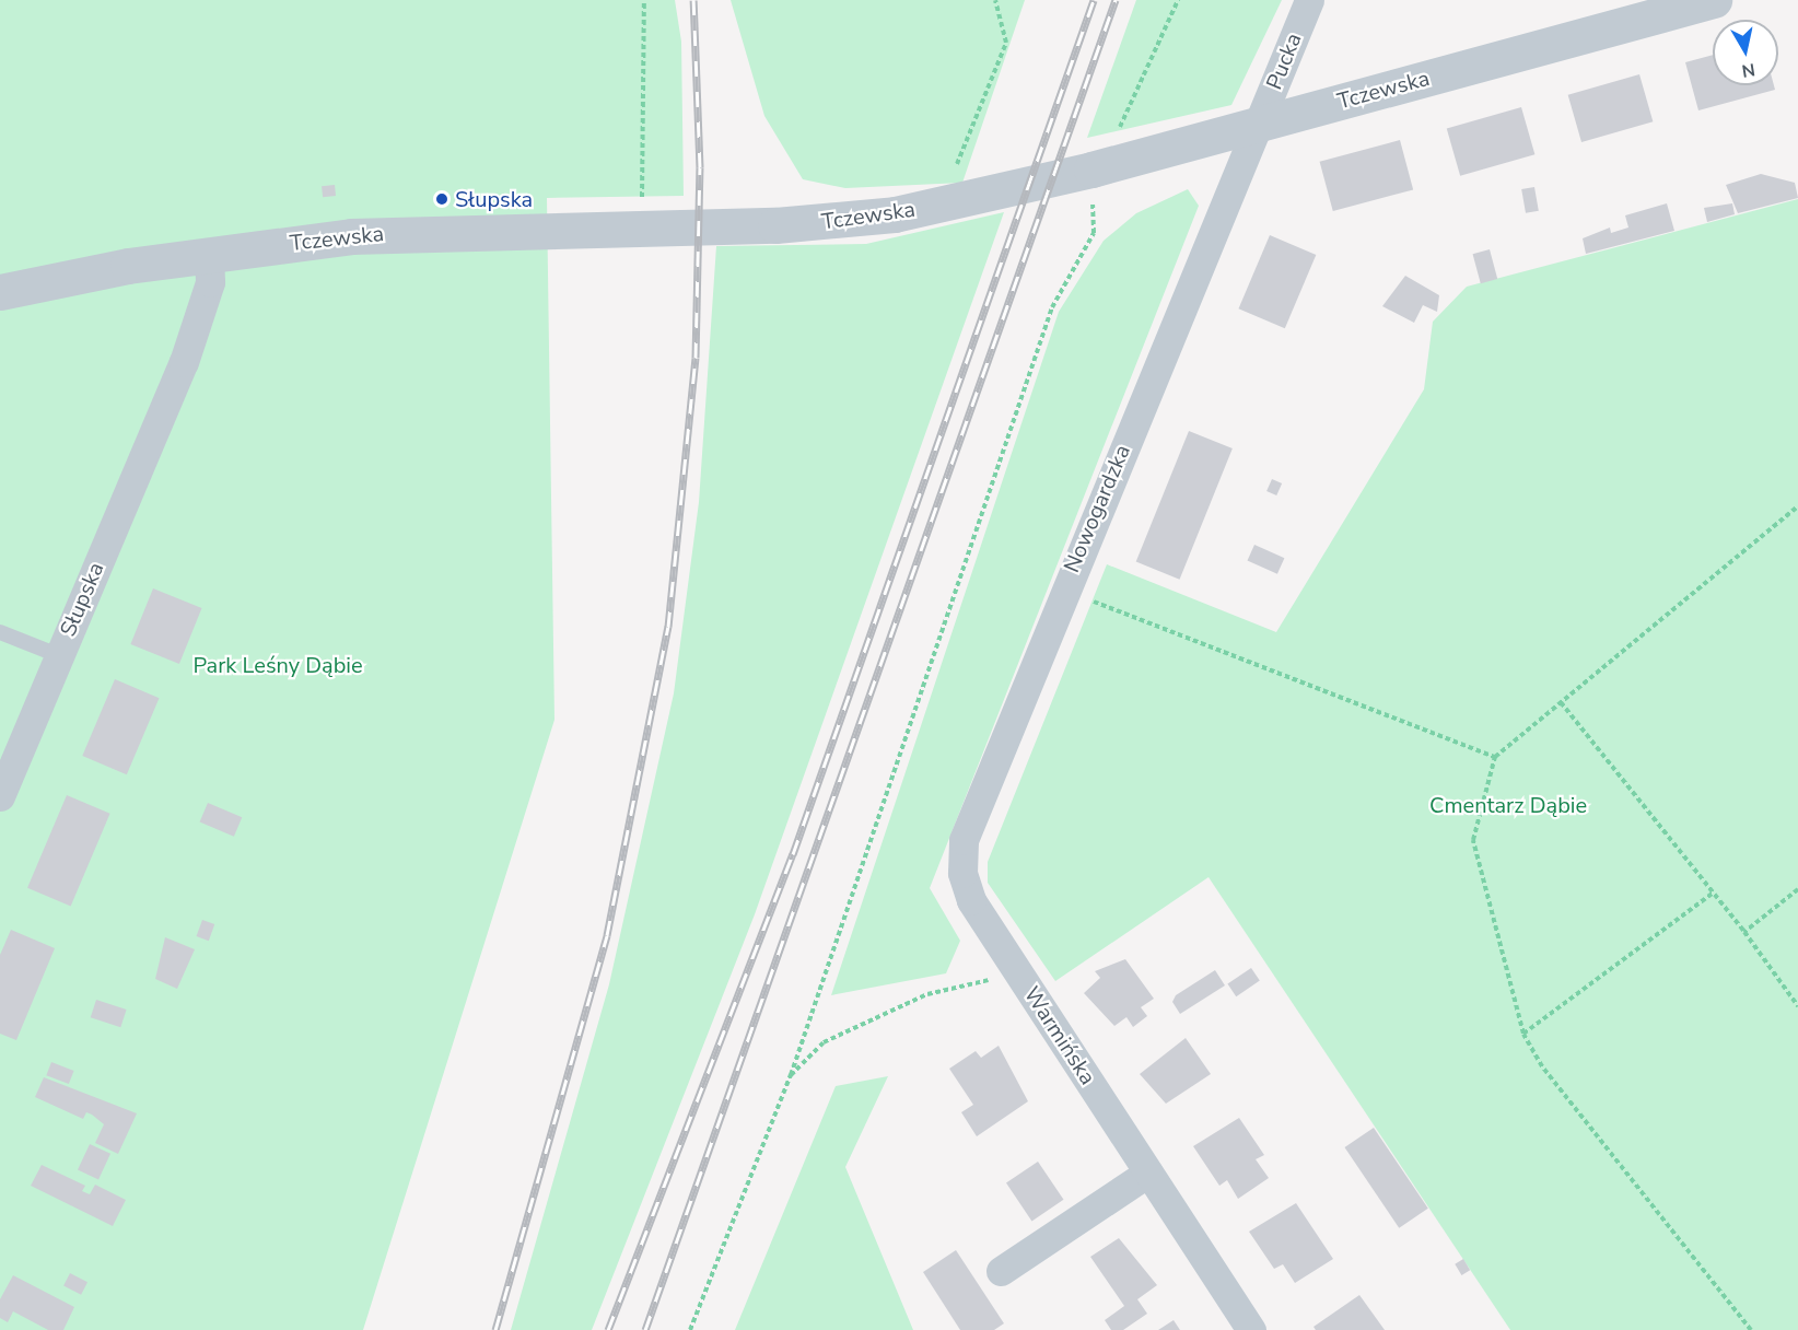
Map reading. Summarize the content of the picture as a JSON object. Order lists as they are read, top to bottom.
{
  "streets": {
    "street": [
      "Pucka",
      "Tczewska",
      "Nowogardzka",
      "Słupska",
      "Warmińska"
    ]
  },
  "crossings": [
    ["Pucka", "Tczewska"],
    ["Pucka", "Nowogardzka"],
    ["Tczewska", "Nowogardzka"],
    ["Tczewska", "Słupska"],
    ["Nowogardzka", "Warmińska"]
  ],
  "parks": ["Park Leśny Dąbie", "Cmentarz Dąbie"],
  "places": ["Słupska"],
  "north": "bottom"
}
